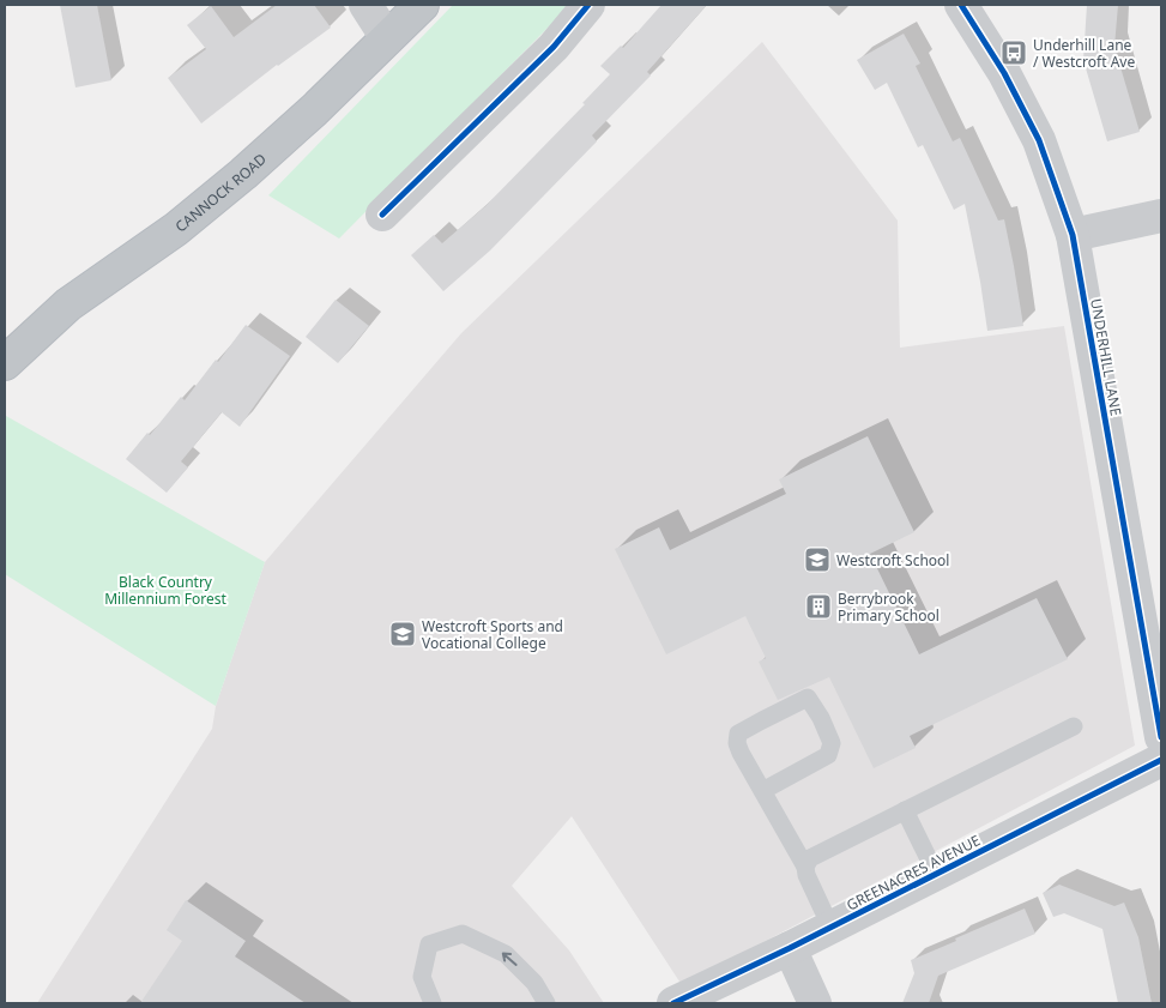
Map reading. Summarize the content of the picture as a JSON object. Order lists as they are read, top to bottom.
{
  "streets": {
    "highway": ["CANNOCK ROAD"],
    "street": ["UNDERHILL LANE", "GREENACRES AVENUE"]
  },
  "parks": ["Black Country Millennium Forest"],
  "places": {
    "bus stop": ["Underhill Lane / Westcroft Ave"],
    "school or university": ["Westcroft School", "Westcroft Sports and Vocational College"],
    "building": ["Berrybrook Primary School"]
  }
}
